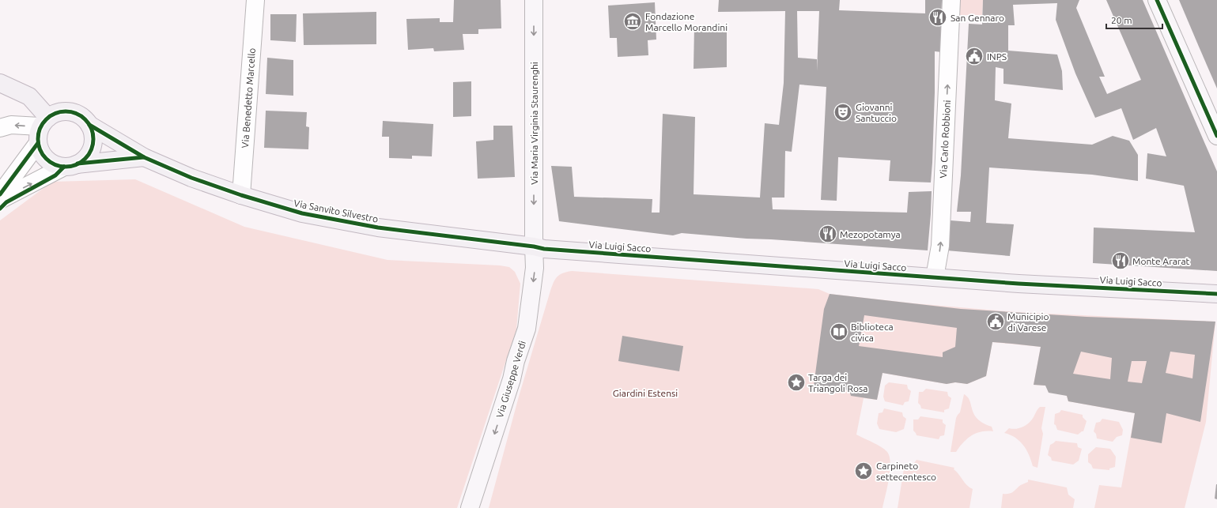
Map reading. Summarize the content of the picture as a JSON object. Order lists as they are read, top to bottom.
{
  "streets": {
    "main road": [
      "Via Maria Virginia Staurenghi",
      "Via Sanvito Silvestro",
      "Via Luigi Sacco",
      "Via Giuseppe Verdi"
    ],
    "street": ["Via Benedetto Marcello", "Via Carlo Robbioni"]
  },
  "crossings": [
    ["Via Benedetto Marcello", "Via Sanvito Silvestro"],
    ["Via Maria Virginia Staurenghi", "Via Sanvito Silvestro"],
    ["Via Maria Virginia Staurenghi", "Via Luigi Sacco"],
    ["Via Maria Virginia Staurenghi", "Via Giuseppe Verdi"],
    ["Via Carlo Robbioni", "Via Luigi Sacco"],
    ["Via Sanvito Silvestro", "Via Luigi Sacco"],
    ["Via Sanvito Silvestro", "Via Giuseppe Verdi"],
    ["Via Luigi Sacco", "Via Giuseppe Verdi"]
  ],
  "one_way": ["Via Maria Virginia Staurenghi", "Via Carlo Robbioni", "Via Giuseppe Verdi"],
  "parks": ["Giardini Estensi"],
  "places": {
    "restaurant": ["San Gennaro", "Mezopotamya", "Monte Ararat"],
    "museum": ["Fondazione Marcello Morandini"],
    "public building": ["INPS", "Municipio di Varese"],
    "theatre": ["Giovanni Santuccio"],
    "library": ["Biblioteca civica"],
    "place": ["Targa dei Triangoli Rosa", "Carpineto settecentesco"]
  },
  "scale_bar": "20 m"
}
